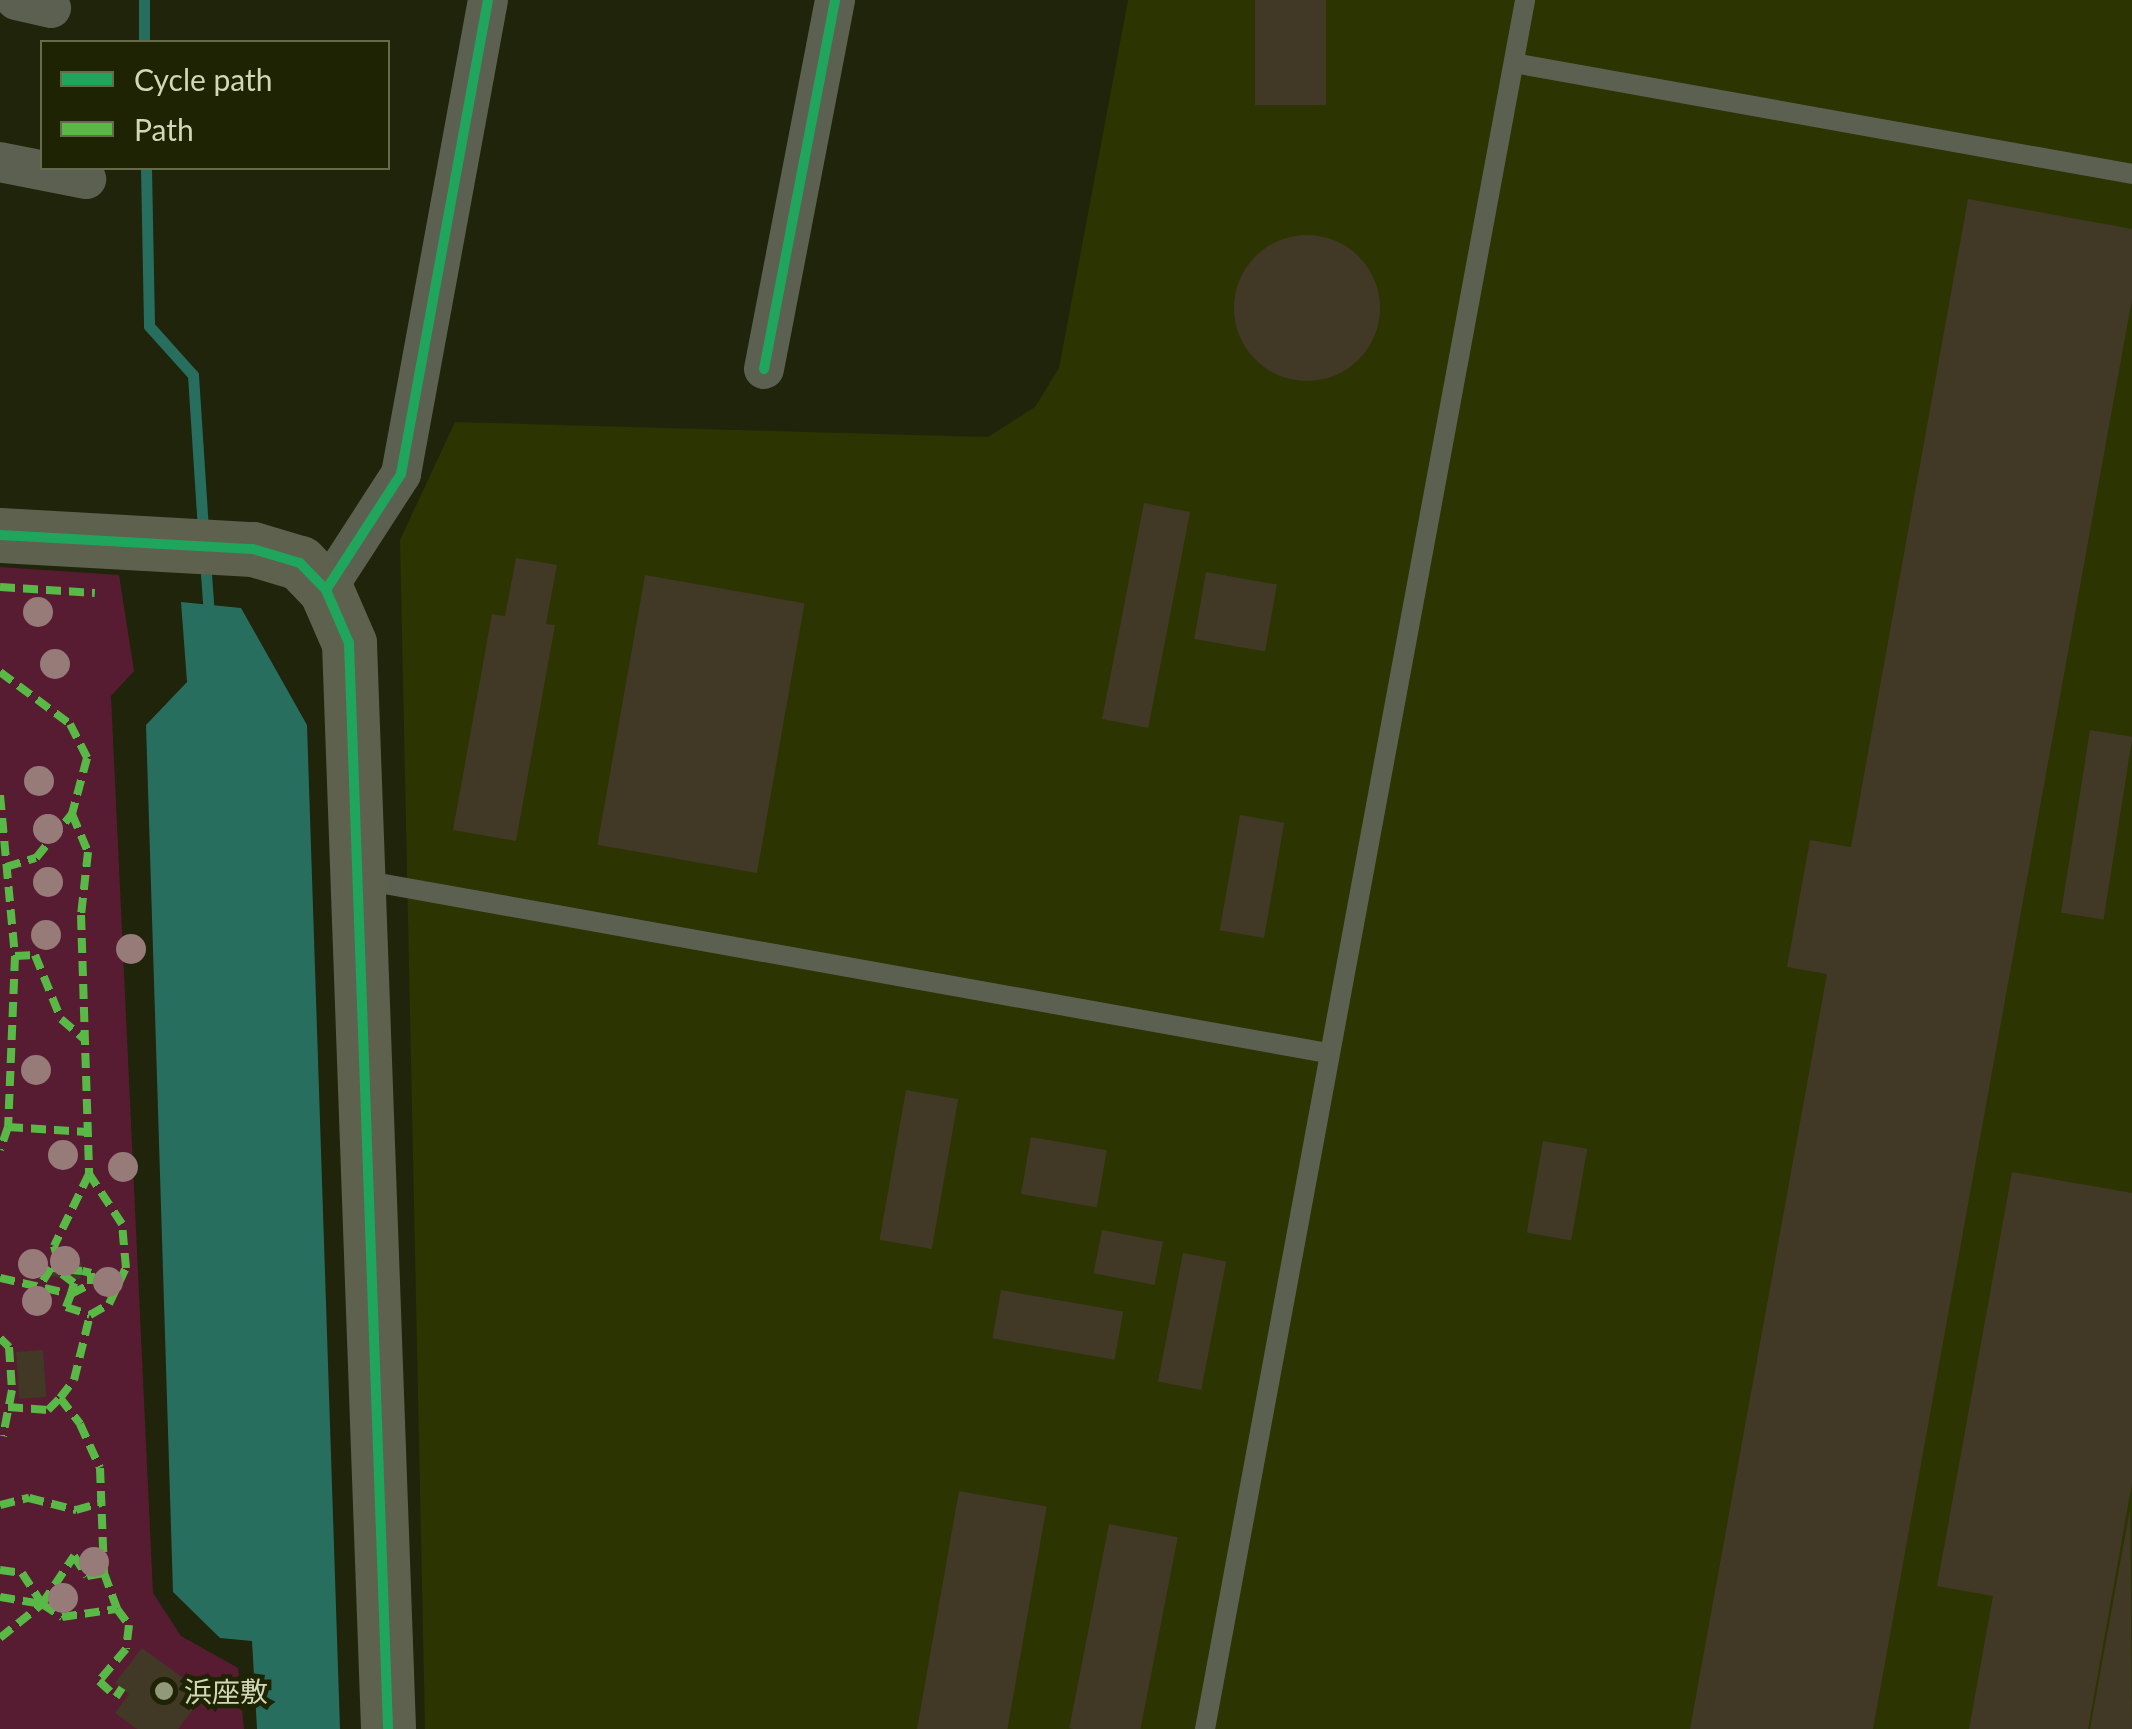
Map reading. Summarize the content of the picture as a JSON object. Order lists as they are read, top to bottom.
{
  "places": ["浜座敷"],
  "legend": ["Cycle path", "Path"]
}
